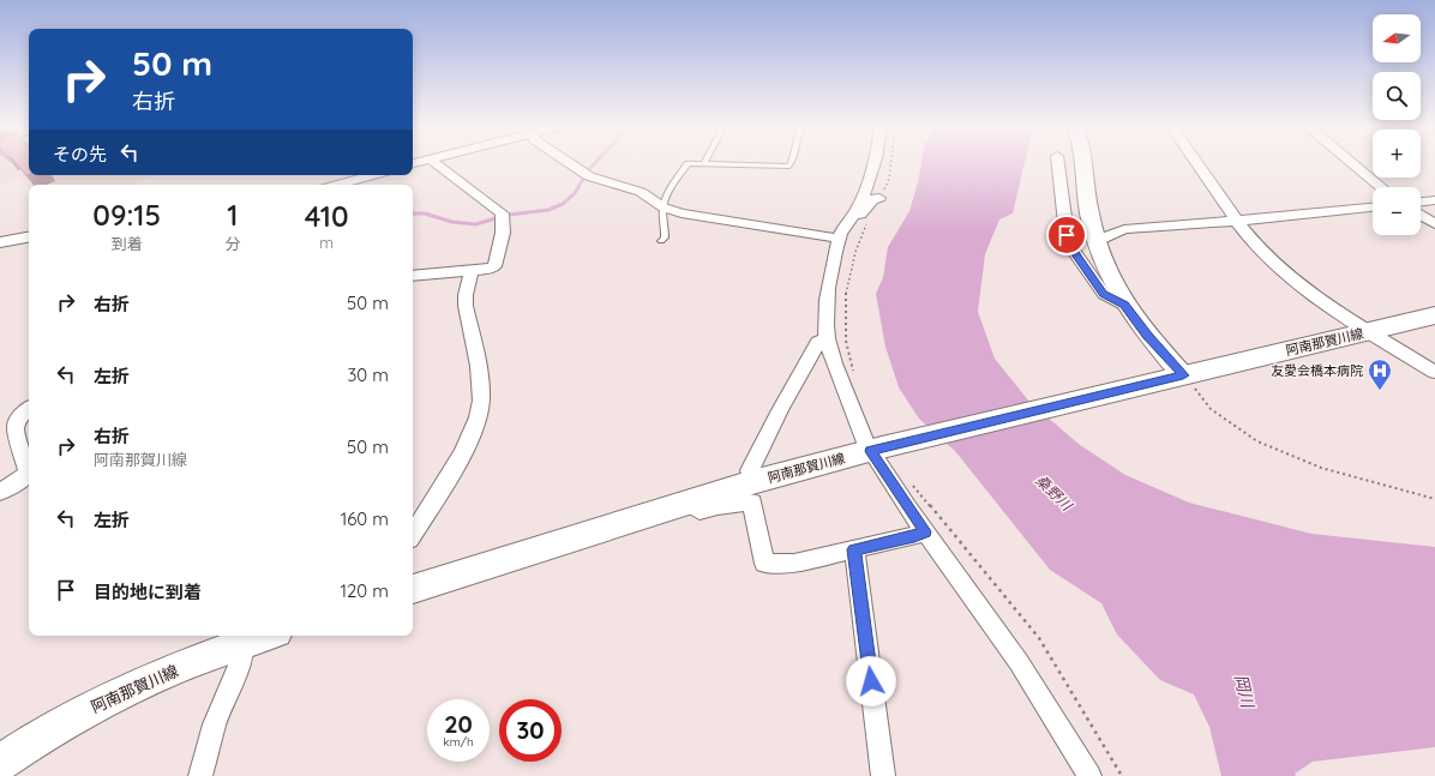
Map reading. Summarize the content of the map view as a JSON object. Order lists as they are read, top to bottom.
{
  "streets": {
    "main road": ["阿南那賀川線"]
  },
  "water": ["桑野川", "岡川"],
  "places": {
    "hospital": ["友愛会橋本病院"]
  },
  "north": "left",
  "page": {
    "map_buttons": ["+", "−"],
    "turn": ["50 m", "右折"],
    "then": "その先",
    "eta": [
      "09:15",
      "到着",
      "1",
      "分",
      "410",
      "m"
    ],
    "list": [
      {
        "name": "右折",
        "value": "50 m"
      },
      {
        "name": "左折",
        "value": "30 m"
      },
      {
        "name": "右折",
        "note": "阿南那賀川線",
        "value": "50 m"
      },
      {
        "name": "左折",
        "value": "160 m"
      },
      {
        "name": "目的地に到着",
        "value": "120 m"
      }
    ],
    "speed": "20 km/h",
    "limit": "30"
  }
}
